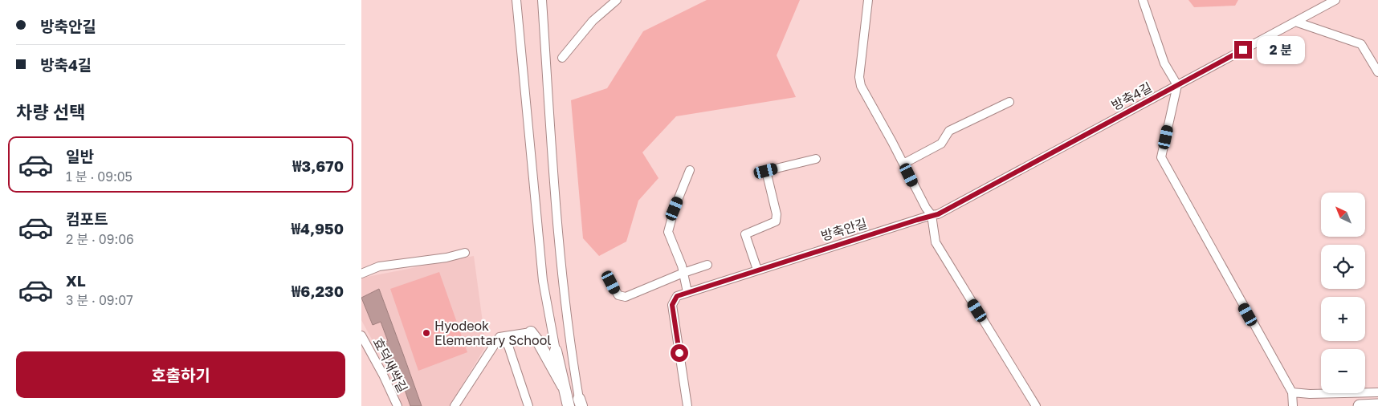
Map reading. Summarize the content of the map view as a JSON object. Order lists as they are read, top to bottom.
{
  "streets": {
    "street": ["방축4길", "방축안길", "효덕새싹길"]
  },
  "crossings": [
    ["방축4길", "방축안길"]
  ],
  "places": ["Hyodeok Elementary School"],
  "north": "top left",
  "page": {
    "banner": ["방축안길", "방축4길"],
    "bubble": "2 분",
    "heading": "차량 선택",
    "list": [
      {
        "name": "일반",
        "note": "1 분 · 09:05",
        "value": "₩3,670"
      },
      {
        "name": "컴포트",
        "note": "2 분 · 09:06",
        "value": "₩4,950"
      },
      {
        "name": "XL",
        "note": "3 분 · 09:07",
        "value": "₩6,230"
      }
    ],
    "map_buttons": ["+", "−"],
    "buttons": "호출하기"
  }
}
